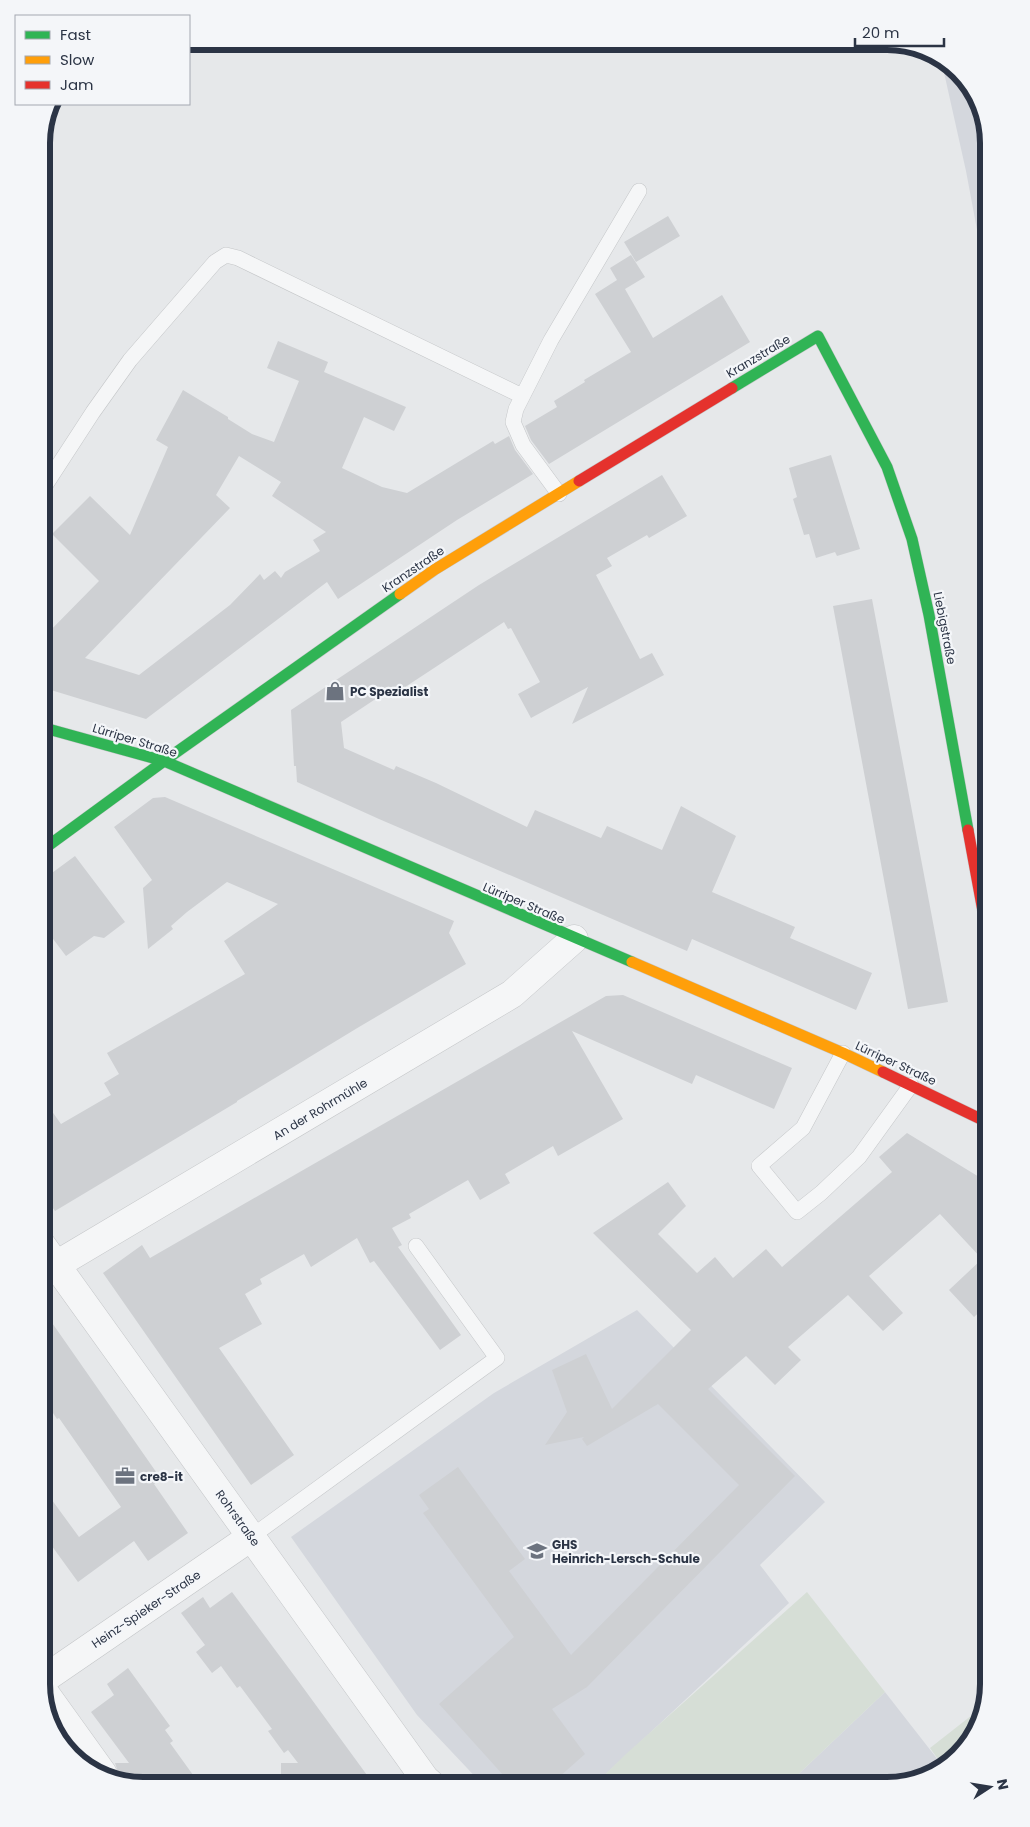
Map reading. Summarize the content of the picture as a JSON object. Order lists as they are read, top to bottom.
{
  "streets": {
    "street": [
      "Kranzstraße",
      "Liebigstraße",
      "Lürriper Straße",
      "An der Rohrmühle",
      "Rohrstraße",
      "Heinz-Spieker-Straße"
    ]
  },
  "crossings": [
    ["Kranzstraße", "Liebigstraße"],
    ["Kranzstraße", "Lürriper Straße"],
    ["Lürriper Straße", "An der Rohrmühle"],
    ["Rohrstraße", "Heinz-Spieker-Straße"]
  ],
  "places": {
    "shop": ["PC Spezialist"],
    "office": ["cre8-it"],
    "school or university": ["GHS Heinrich-Lersch-Schule"]
  },
  "legend": ["Fast", "Slow", "Jam"],
  "scale_bar": "20 m",
  "north": "right"
}
